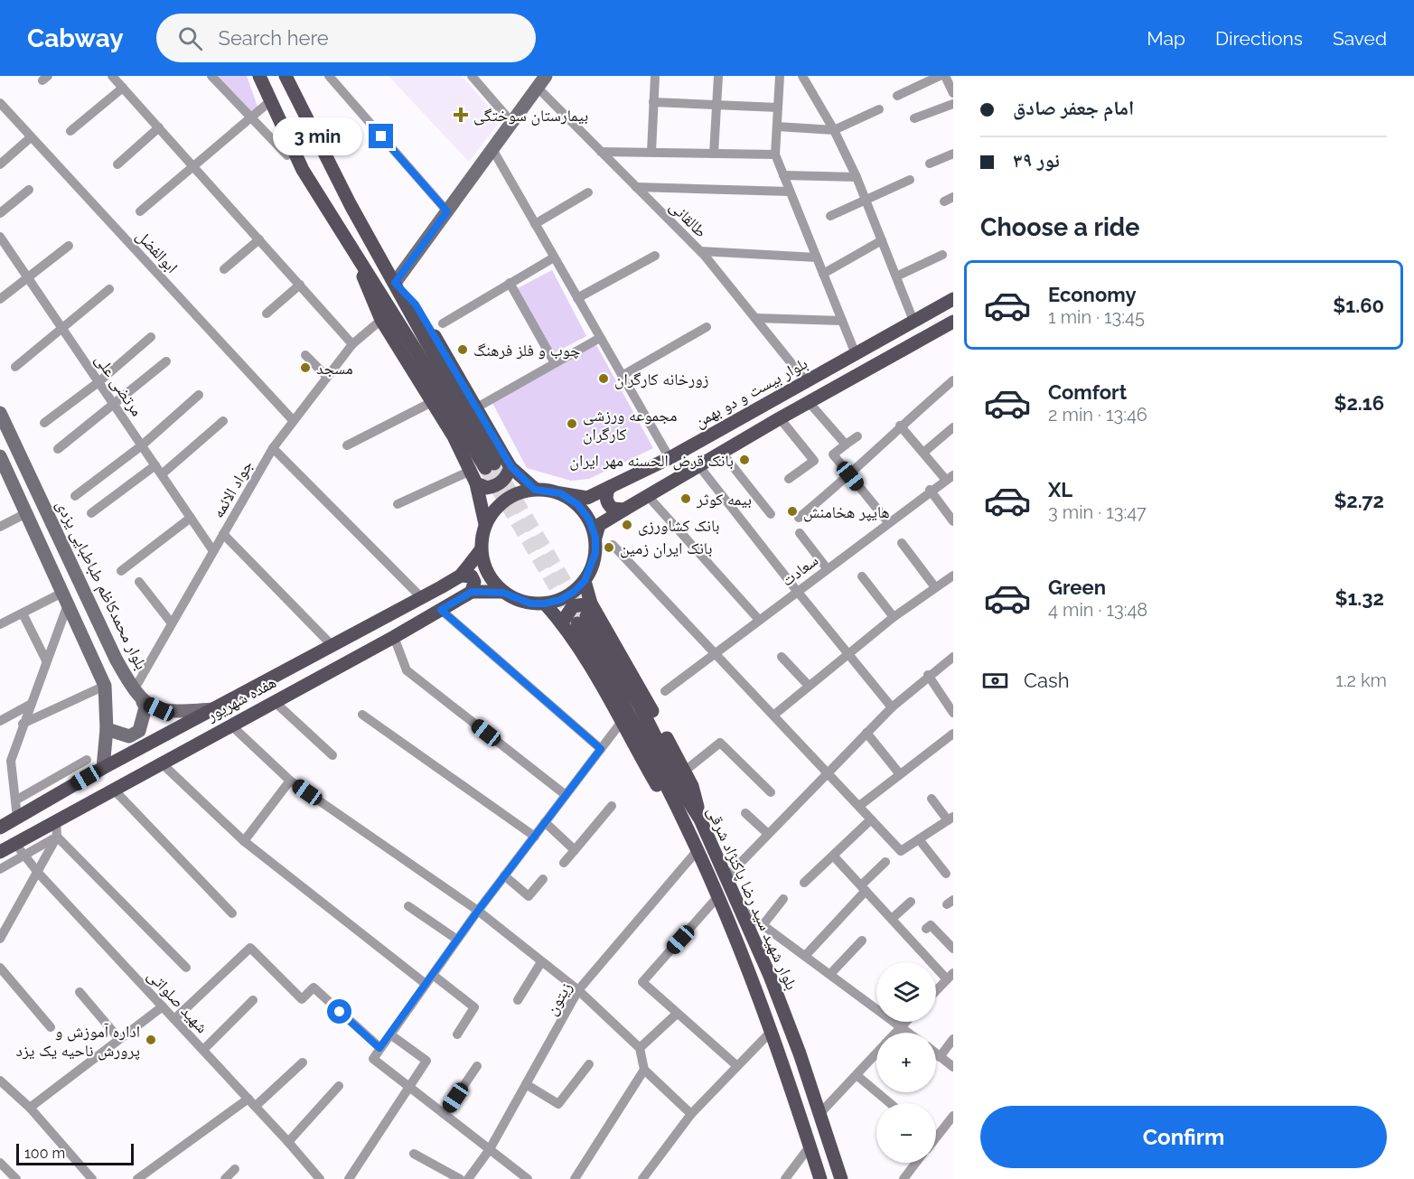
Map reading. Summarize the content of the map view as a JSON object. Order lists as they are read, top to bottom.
{
  "streets": {
    "main road": [
      "بلوار بیست و دو بهمن",
      "بلوار محمدکاظم طباطبایی یزدی",
      "هفده شهریور",
      "بلوار شهید سید رضا پاکنژاد شرقی"
    ],
    "street": [
      "طالقانی",
      "ابوالفضل",
      "مرتضی علی",
      "جواد الائمه",
      "سعادت",
      "زیتون",
      "شهید صلواتی"
    ]
  },
  "crossings": [
    ["طالقانی", "بلوار بیست و دو بهمن"],
    ["ابوالفضل", "جواد الائمه"],
    ["مرتضی علی", "جواد الائمه"],
    ["بلوار بیست و دو بهمن", "هفده شهریور"],
    ["جواد الائمه", "بلوار محمدکاظم طباطبایی یزدی"],
    ["هفده شهریور", "شهید صلواتی"],
    ["بلوار شهید سید رضا پاکنژاد شرقی", "زیتون"]
  ],
  "places": {
    "health": ["بیمارستان سوختگی"],
    "other": [
      "چوب و فلز فرهنگ",
      "مسجد",
      "زورخانه کارگران",
      "مجموعه ورزشی کارگران",
      "بانک قرض الحسنه مهر ایران",
      "بیمه کوثر",
      "هایپر هخامنش",
      "بانک کشاورزی",
      "بانک ایران زمین",
      "اداره آموزش و پرورش ناحیه یک یزد"
    ]
  },
  "scale_bar": "100 m",
  "page": {
    "header": "Cabway",
    "search": "Search here",
    "nav": ["Map", "Directions", "Saved"],
    "banner": ["امام جعفر صادق", "نور ۳۹"],
    "bubble": "3 min",
    "heading": "Choose a ride",
    "list": [
      {
        "name": "Economy",
        "note": "1 min · 13:45",
        "value": "$1.60"
      },
      {
        "name": "Comfort",
        "note": "2 min · 13:46",
        "value": "$2.16"
      },
      {
        "name": "XL",
        "note": "3 min · 13:47",
        "value": "$2.72"
      },
      {
        "name": "Green",
        "note": "4 min · 13:48",
        "value": "$1.32"
      }
    ],
    "pay": ["Cash", "1.2 km"],
    "map_buttons": ["+", "−"],
    "buttons": "Confirm",
    "scale": "100 m"
  }
}
